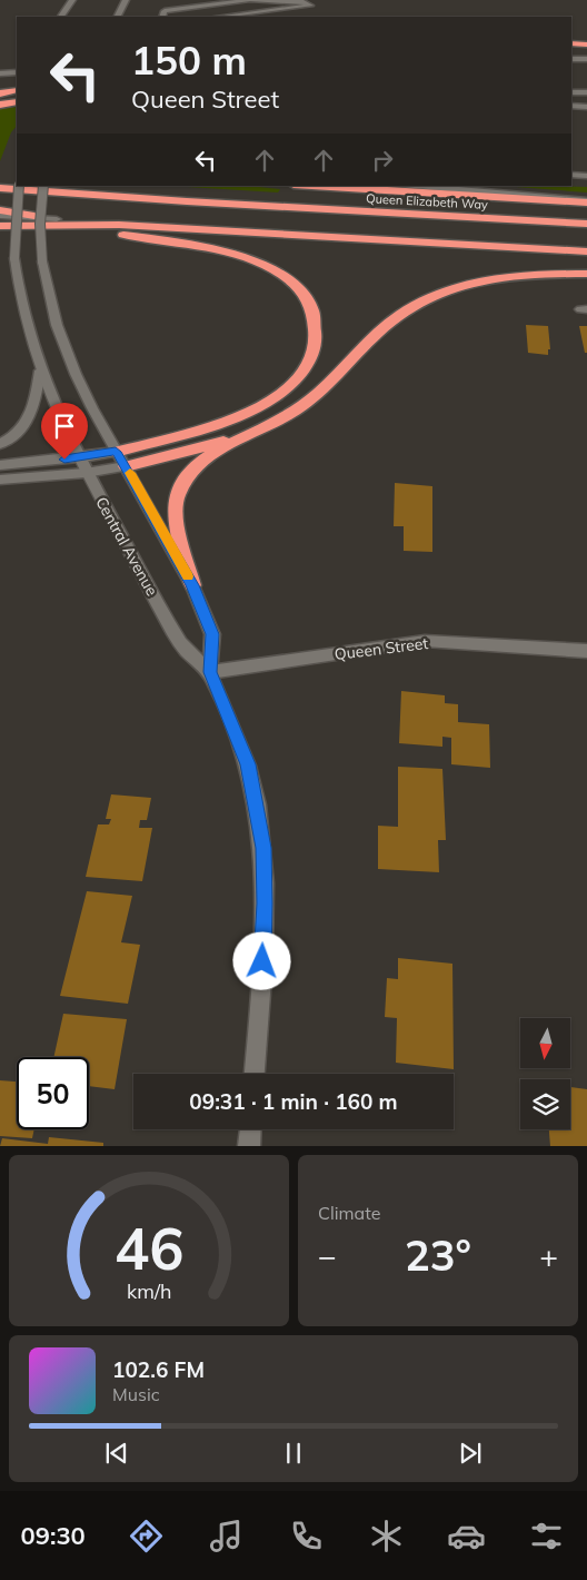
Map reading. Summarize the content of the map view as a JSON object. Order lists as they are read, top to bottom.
{
  "streets": {
    "highway": ["Queen Elizabeth Way"],
    "main road": ["Central Avenue", "Queen Street"]
  },
  "crossings": [
    ["Central Avenue", "Queen Street"]
  ],
  "north": "bottom",
  "page": {
    "turn": ["150 m", "Queen Street"],
    "limit": "50",
    "trip": "09:31 · 1 min · 160 m",
    "tile": "Climate",
    "heat": ["−", "23°", "+"],
    "song": ["102.6 FM", "Music"],
    "tabs": "09:30",
    "gauge": ["46", "km/h"]
  }
}
